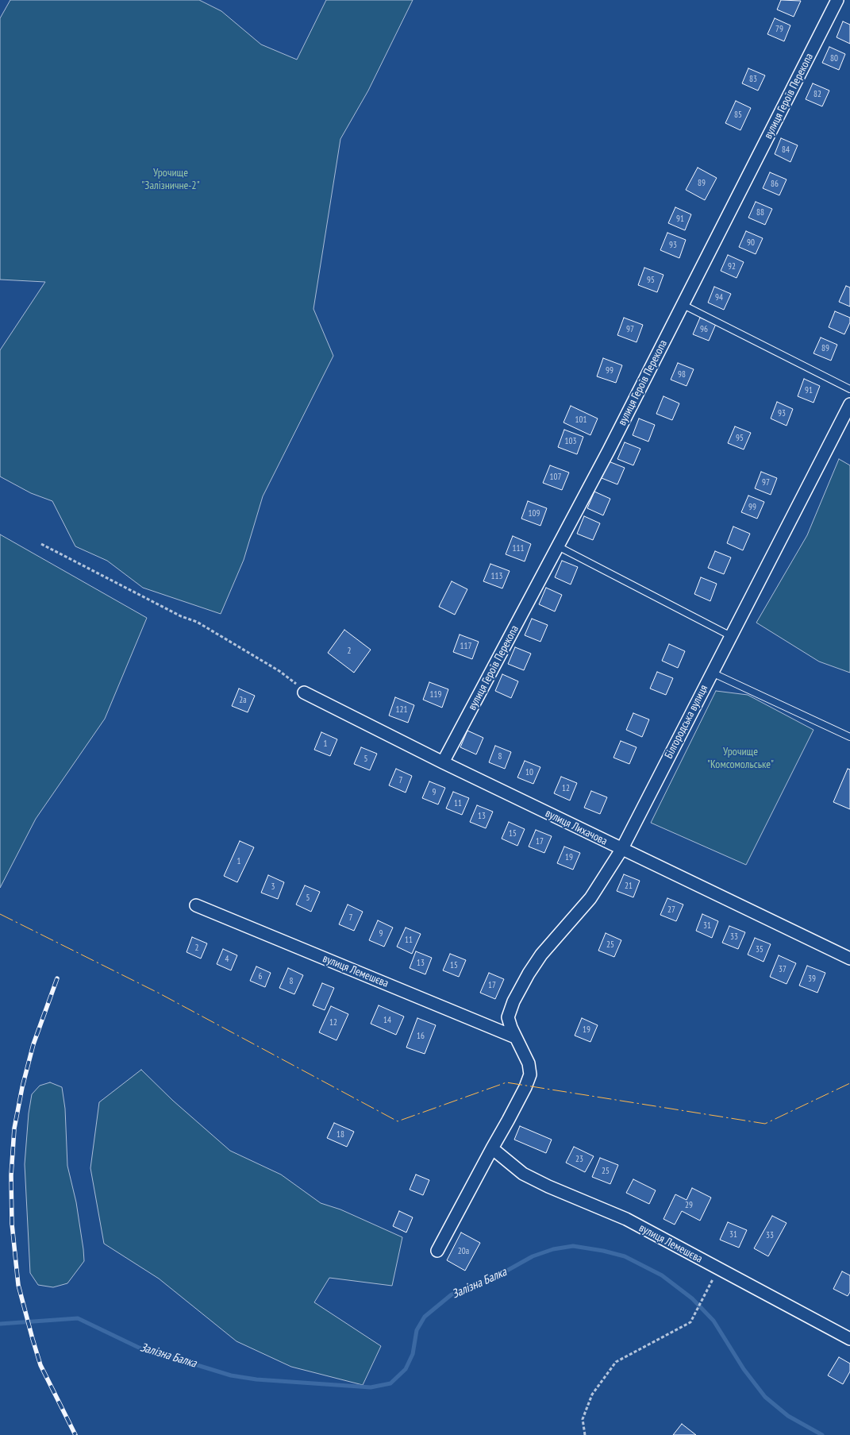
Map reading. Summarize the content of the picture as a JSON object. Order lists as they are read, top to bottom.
{
  "streets": {
    "street": [
      "вулиця Героїв Перекопа",
      "Білгородська вулиця",
      "вулиця Лихачова",
      "вулиця Лемешєва"
    ]
  },
  "crossings": [
    ["вулиця Героїв Перекопа", "вулиця Лихачова"],
    ["Білгородська вулиця", "вулиця Лихачова"],
    ["Білгородська вулиця", "вулиця Лемешєва"]
  ],
  "water": ["Залізна Балка"],
  "parks": ["Урочище \"Залізничне-2\"", "Урочище \"Комсомольське\""],
  "house_numbers": [
    "79",
    "80",
    "83",
    "82",
    "85",
    "84",
    "89",
    "86",
    "88",
    "91",
    "90",
    "93",
    "92",
    "95",
    "94",
    "97",
    "96",
    "89",
    "99",
    "98",
    "91",
    "93",
    "101",
    "95",
    "103",
    "107",
    "97",
    "99",
    "109",
    "111",
    "113",
    "117",
    "2",
    "119",
    "2а",
    "121",
    "1",
    "8",
    "5",
    "10",
    "7",
    "12",
    "9",
    "11",
    "13",
    "15",
    "17",
    "19",
    "1",
    "21",
    "3",
    "5",
    "27",
    "7",
    "31",
    "9",
    "33",
    "11",
    "25",
    "2",
    "35",
    "4",
    "13",
    "15",
    "37",
    "6",
    "39",
    "8",
    "17",
    "14",
    "12",
    "19",
    "16",
    "18",
    "23",
    "25",
    "29",
    "31",
    "33",
    "20а"
  ]
}
